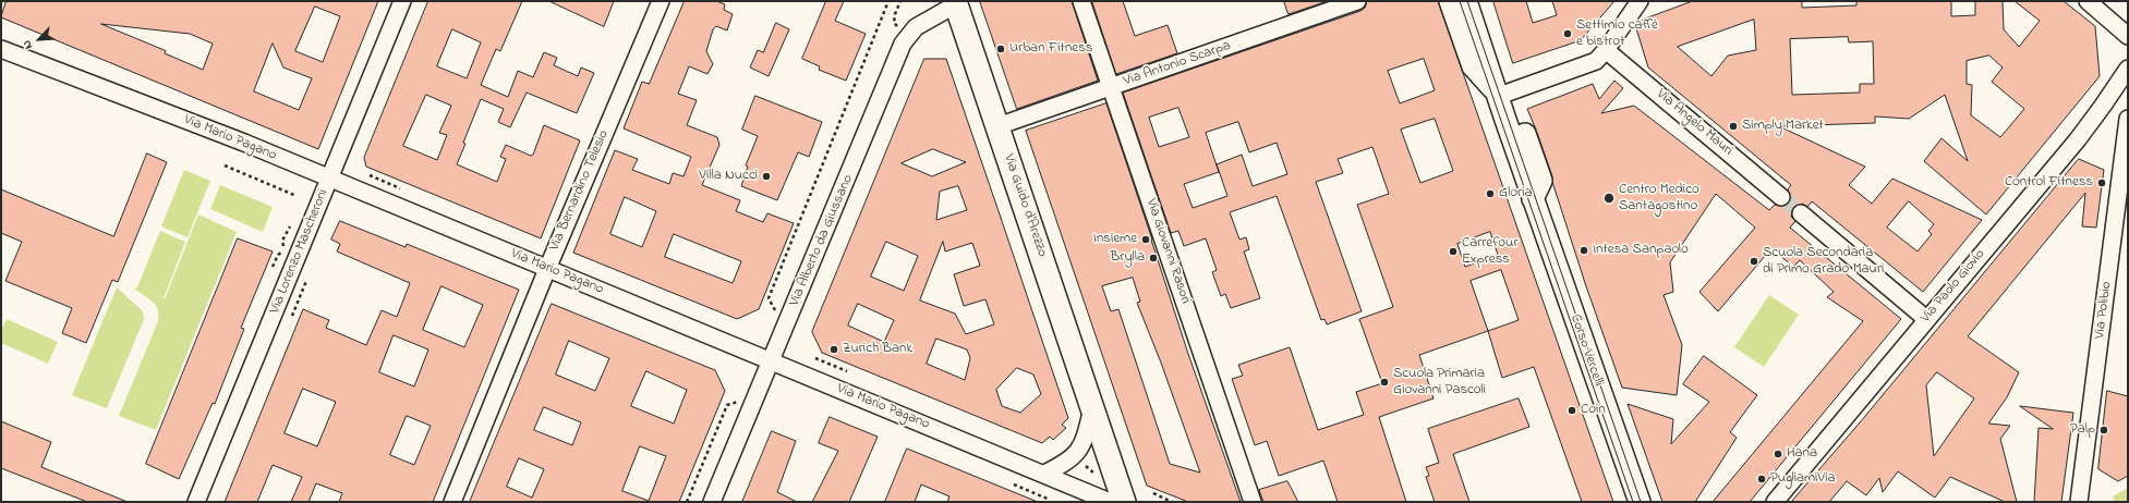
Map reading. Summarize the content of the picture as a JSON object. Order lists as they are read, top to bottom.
{
  "streets": {
    "main road": ["Via Guido d'Arezzo"],
    "street": [
      "Via Antonio Scarpa",
      "Via Angelo Mauri",
      "Via Mario Pagano",
      "Via Bernardino Telesio",
      "Via Alberto da Giussano",
      "Via Lorenzo Mascheroni",
      "Via Giovanni Rasori",
      "Via Paolo Giovio",
      "Via Polibio",
      "Corso Vercelli"
    ]
  },
  "crossings": [
    ["Via Antonio Scarpa", "Via Guido d'Arezzo"],
    ["Via Antonio Scarpa", "Via Giovanni Rasori"],
    ["Via Mario Pagano", "Via Bernardino Telesio"],
    ["Via Mario Pagano", "Via Alberto da Giussano"],
    ["Via Mario Pagano", "Via Lorenzo Mascheroni"],
    ["Via Guido d'Arezzo", "Via Alberto da Giussano"]
  ],
  "places": [
    "Settimio caffè e bistrot",
    "Urban Fitness",
    "Simply Market",
    "Villa Nucci",
    "Control Fitness",
    "Gloria",
    "Centro Medico Santagostino",
    "Insieme",
    "Intesa Sanpaolo",
    "Carrefour Express",
    "Brylla",
    "Scuola Secondaria di Primo Grado Mauri",
    "Zurich Bank",
    "Scuola Primaria Giovanni Pascoli",
    "Coin",
    "Palp",
    "Hana",
    "PugliamiVia"
  ],
  "north": "bottom left"
}
